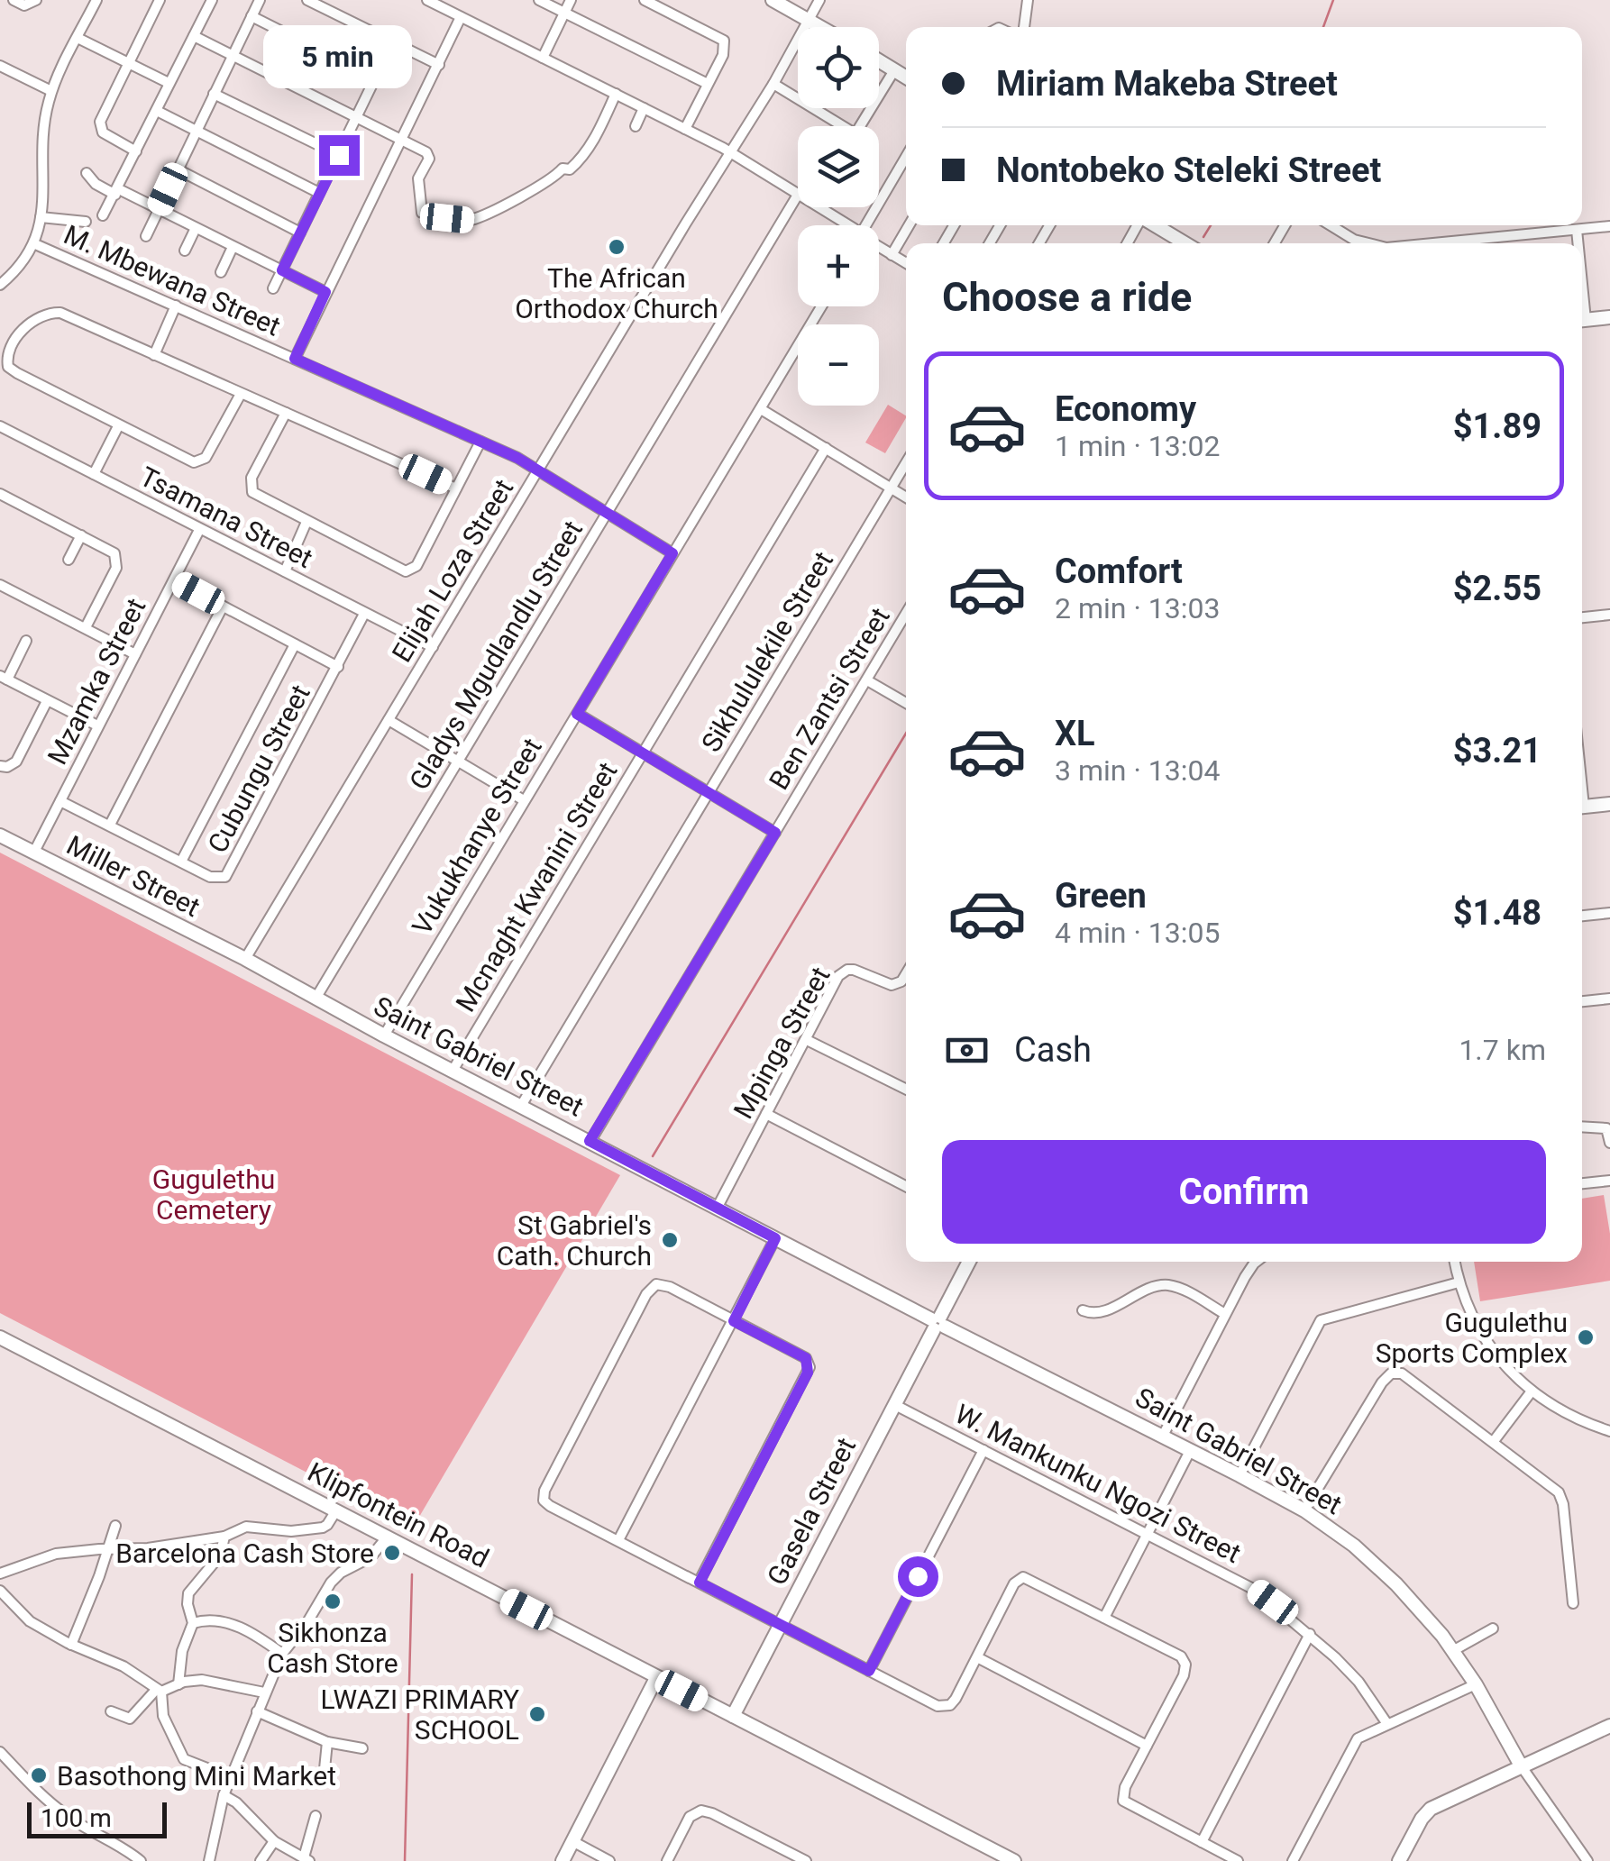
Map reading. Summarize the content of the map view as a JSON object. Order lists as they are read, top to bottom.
{
  "streets": {
    "street": [
      "M. Mbewana Street",
      "Tsamana Street",
      "Elijah Loza Street",
      "Sikhululekile Street",
      "Gladys Mgudlandlu Street",
      "Mzamka Street",
      "Ben Zantsi Street",
      "Cubungu Street",
      "Vukukhanye Street",
      "Miller Street",
      "Mcnaght Kwanini Street",
      "Mpinga Street",
      "Saint Gabriel Street",
      "W. Mankunku Ngozi Street",
      "Gasela Street",
      "Klipfontein Road"
    ]
  },
  "crossings": [
    ["M. Mbewana Street", "Elijah Loza Street"],
    ["M. Mbewana Street", "Gladys Mgudlandlu Street"],
    ["M. Mbewana Street", "Vukukhanye Street"],
    ["Tsamana Street", "Elijah Loza Street"],
    ["Tsamana Street", "Mzamka Street"],
    ["Tsamana Street", "Cubungu Street"],
    ["Elijah Loza Street", "Miller Street"],
    ["Elijah Loza Street", "Saint Gabriel Street"],
    ["Sikhululekile Street", "Saint Gabriel Street"],
    ["Gladys Mgudlandlu Street", "Saint Gabriel Street"],
    ["Mzamka Street", "Cubungu Street"],
    ["Mzamka Street", "Miller Street"],
    ["Ben Zantsi Street", "Saint Gabriel Street"],
    ["Vukukhanye Street", "Saint Gabriel Street"],
    ["Miller Street", "Saint Gabriel Street"],
    ["Mcnaght Kwanini Street", "Saint Gabriel Street"],
    ["Mpinga Street", "Saint Gabriel Street"],
    ["Saint Gabriel Street", "Gasela Street"],
    ["W. Mankunku Ngozi Street", "Gasela Street"],
    ["Gasela Street", "Klipfontein Road"]
  ],
  "parks": ["Gugulethu Cemetery"],
  "places": [
    "The African Orthodox Church",
    "St Gabriel's Cath. Church",
    "Gugulethu Sports Complex",
    "Barcelona Cash Store",
    "Sikhonza Cash Store",
    "LWAZI PRIMARY SCHOOL",
    "Basothong Mini Market"
  ],
  "scale_bar": "100 m",
  "page": {
    "bubble": "5 min",
    "map_buttons": ["+", "−"],
    "banner": ["Miriam Makeba Street", "Nontobeko Steleki Street"],
    "heading": "Choose a ride",
    "list": [
      {
        "name": "Economy",
        "note": "1 min · 13:02",
        "value": "$1.89"
      },
      {
        "name": "Comfort",
        "note": "2 min · 13:03",
        "value": "$2.55"
      },
      {
        "name": "XL",
        "note": "3 min · 13:04",
        "value": "$3.21"
      },
      {
        "name": "Green",
        "note": "4 min · 13:05",
        "value": "$1.48"
      }
    ],
    "pay": ["Cash", "1.7 km"],
    "buttons": "Confirm",
    "scale": "100 m"
  }
}
